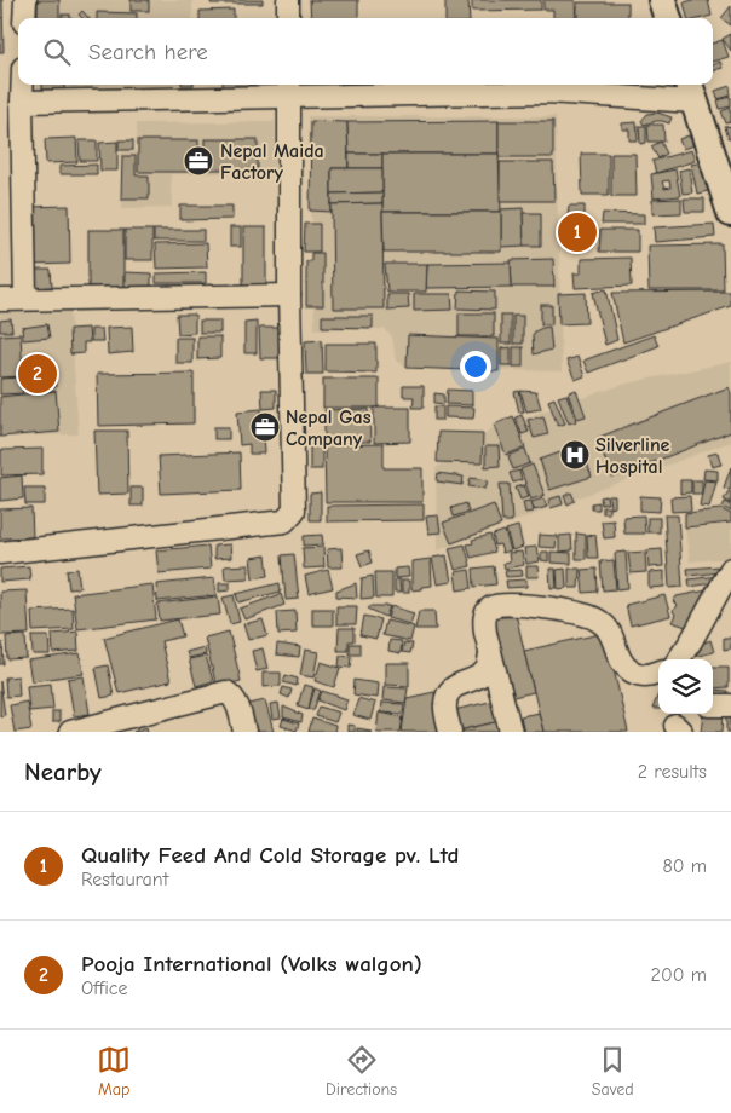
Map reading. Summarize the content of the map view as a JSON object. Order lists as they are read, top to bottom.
{
  "places": {
    "office": ["Nepal Maida Factory", "Nepal Gas Company"],
    "hospital": ["Silverline Hospital"]
  },
  "page": {
    "search": "Search here",
    "pins": ["1", "2"],
    "heading": ["Nearby", "2 results"],
    "list": [
      {
        "mark": "1",
        "name": "Quality Feed And Cold Storage pv. Ltd",
        "note": "Restaurant",
        "value": "80 m"
      },
      {
        "mark": "2",
        "name": "Pooja International (Volks walgon)",
        "note": "Office",
        "value": "200 m"
      }
    ],
    "nav": ["Map", "Directions", "Saved"]
  }
}
